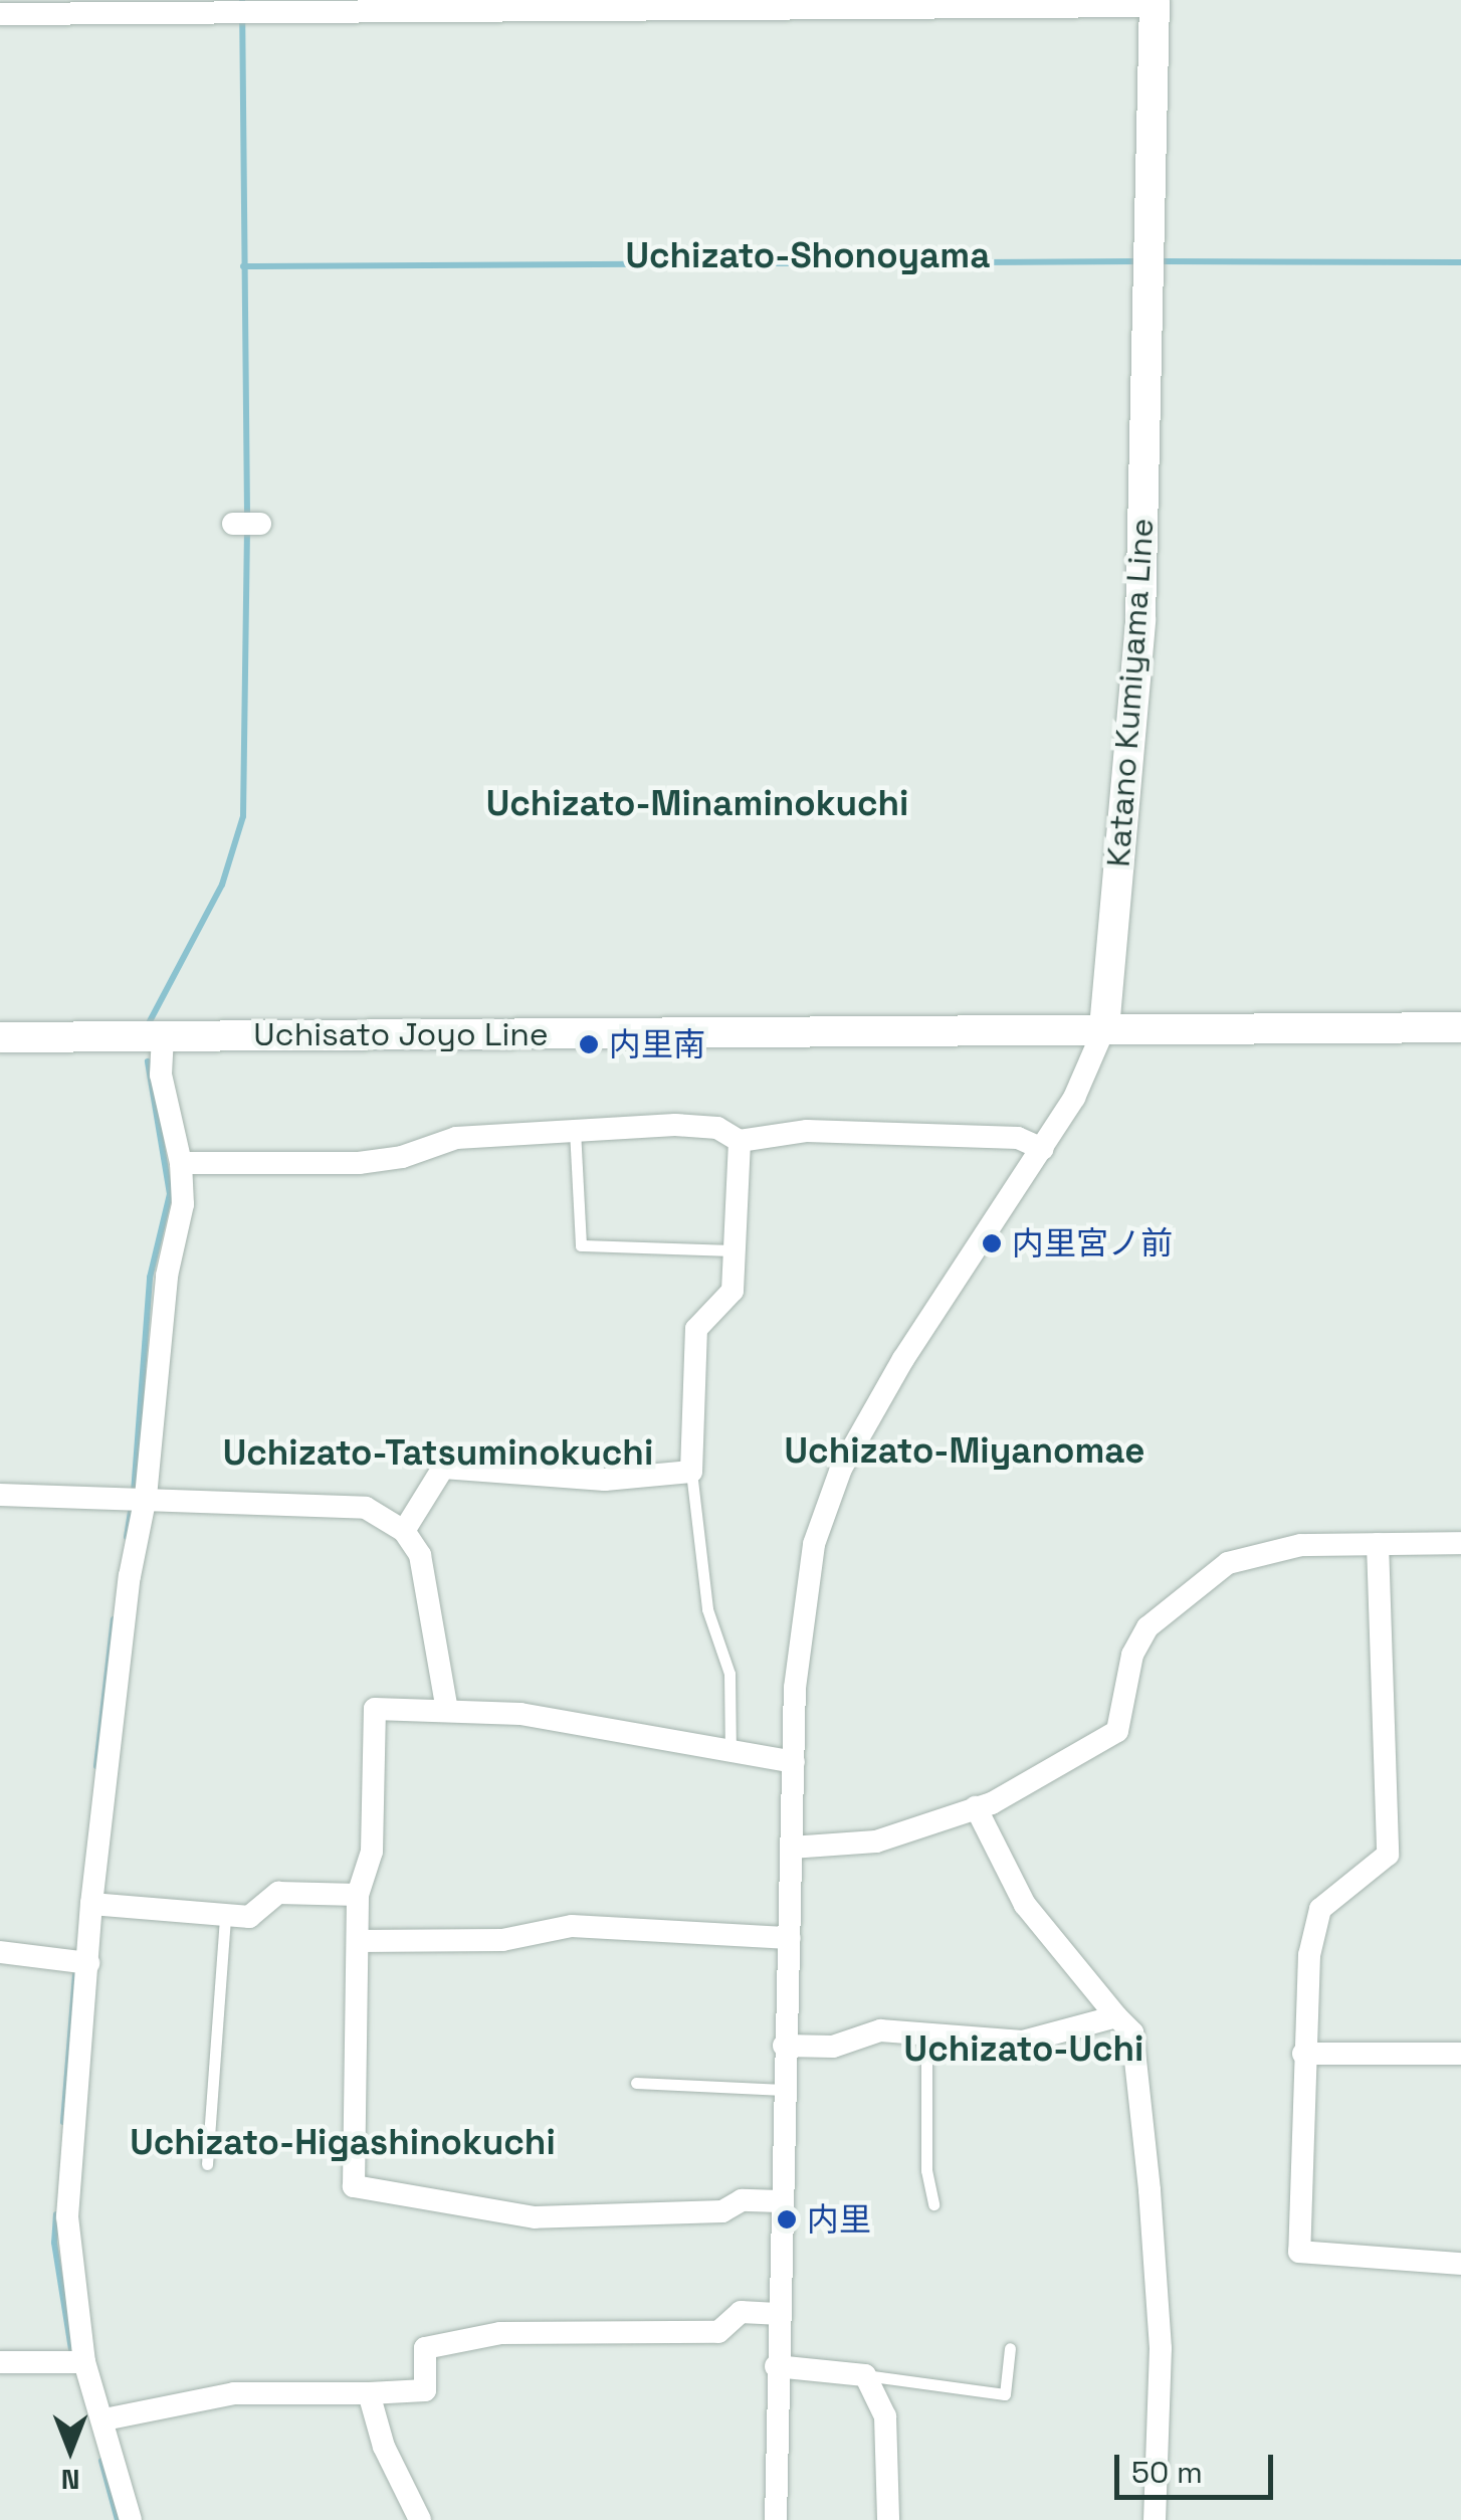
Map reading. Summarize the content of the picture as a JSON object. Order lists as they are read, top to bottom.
{
  "streets": {
    "main road": ["Katano Kumiyama Line", "Uchisato Joyo Line"]
  },
  "crossings": [
    ["Katano Kumiyama Line", "Uchisato Joyo Line"]
  ],
  "districts": [
    "Uchizato-Shonoyama",
    "Uchizato-Minaminokuchi",
    "Uchizato-Miyanomae",
    "Uchizato-Tatsuminokuchi",
    "Uchizato-Uchi",
    "Uchizato-Higashinokuchi"
  ],
  "places": ["内里南", "内里宮ノ前", "内里"],
  "scale_bar": "50 m",
  "north": "bottom"
}
